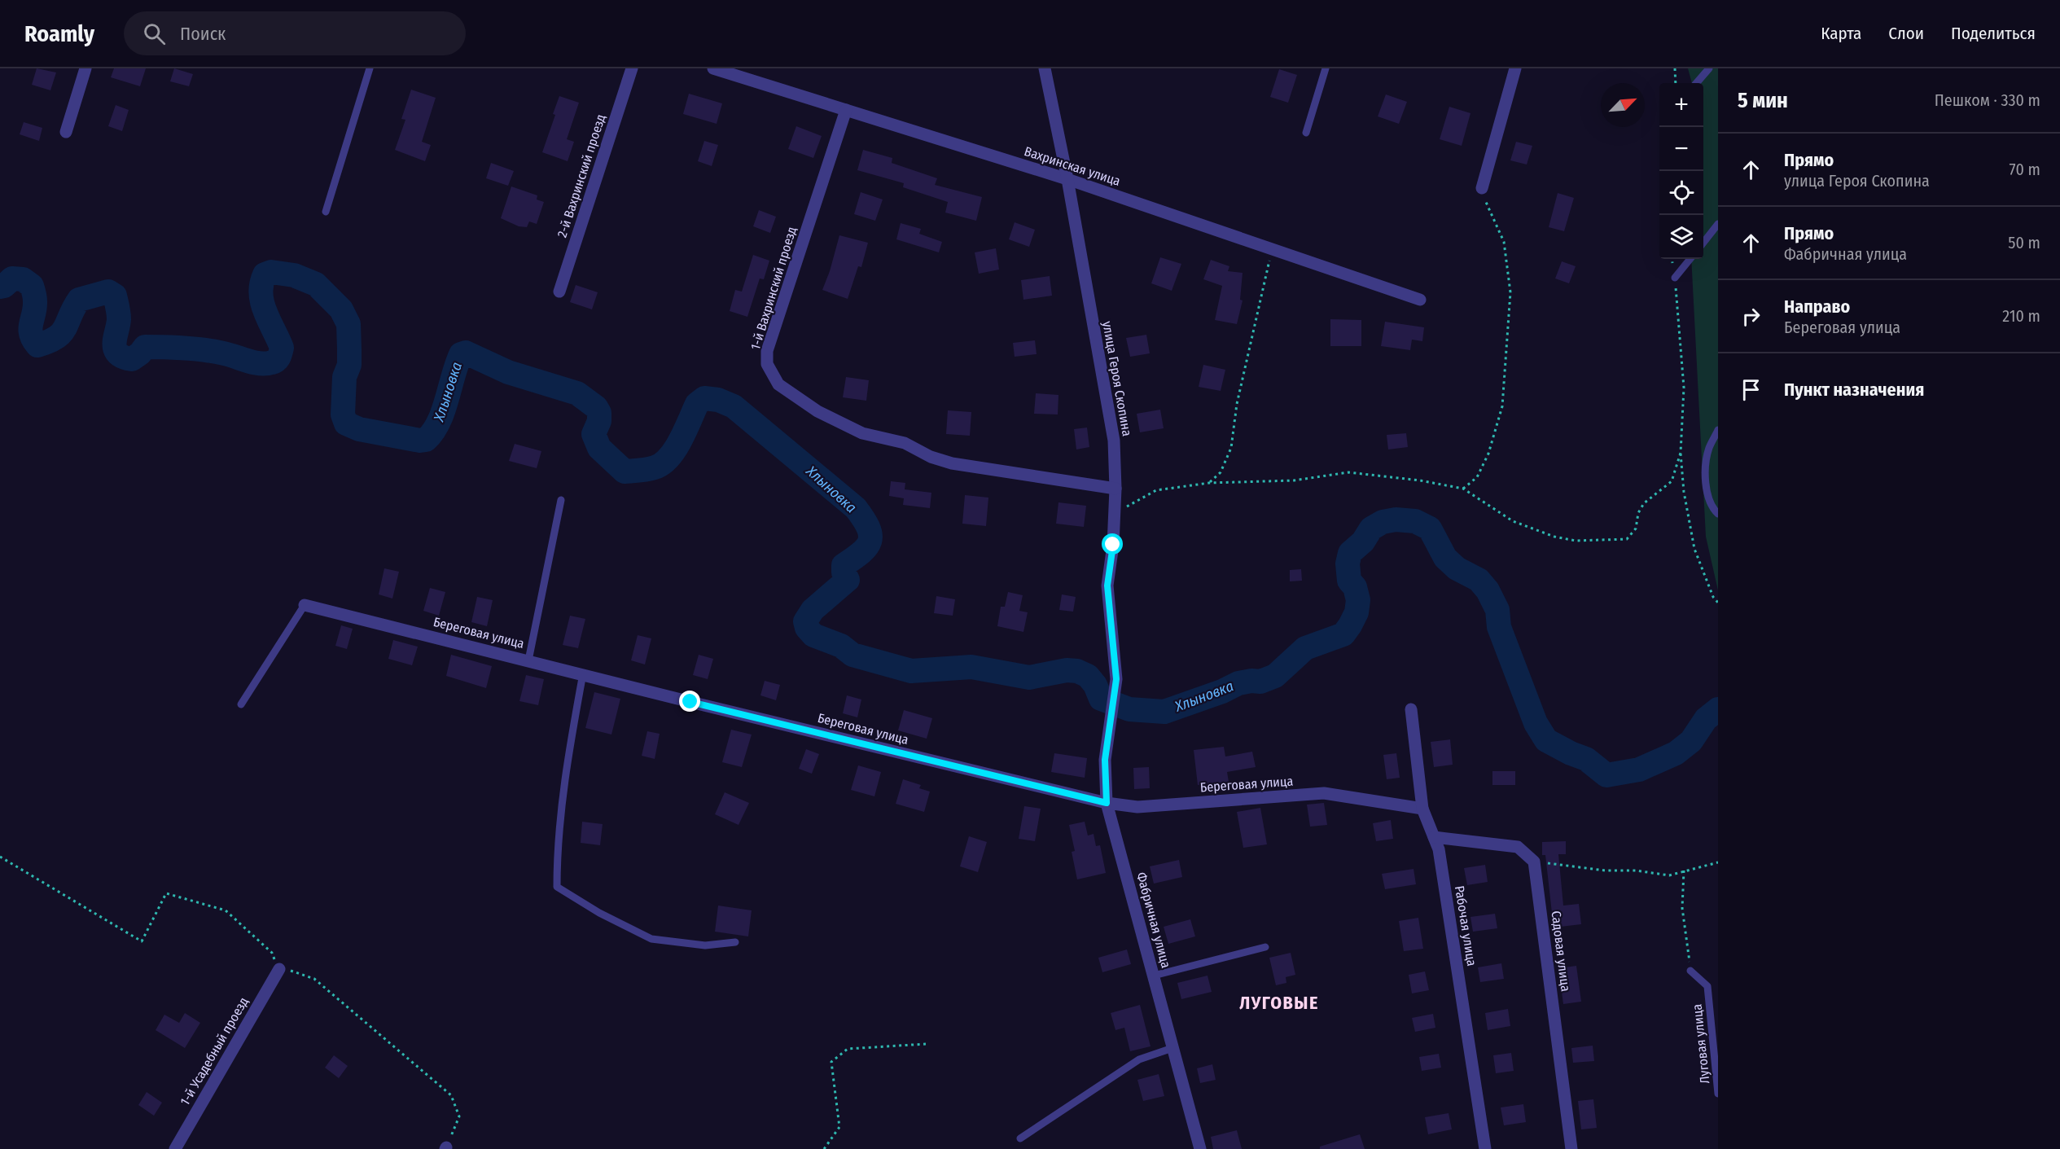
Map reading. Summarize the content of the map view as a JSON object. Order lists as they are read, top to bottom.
{
  "streets": {
    "street": [
      "Вахринская улица",
      "2-й Вахринский проезд",
      "1-й Вахринский проезд",
      "улица Героя Скопина",
      "Береговая улица",
      "Фабричная улица",
      "Рабочая улица",
      "Садовая улица",
      "1-й Усадебный проезд"
    ],
    "lane": ["Луговая улица"]
  },
  "crossings": [
    ["Вахринская улица", "1-й Вахринский проезд"],
    ["Вахринская улица", "улица Героя Скопина"],
    ["1-й Вахринский проезд", "улица Героя Скопина"],
    ["улица Героя Скопина", "Фабричная улица"],
    ["Береговая улица", "Фабричная улица"],
    ["Береговая улица", "Рабочая улица"]
  ],
  "districts": ["ЛУГОВЫЕ"],
  "water": ["Хлыновка"],
  "north": "top right",
  "page": {
    "header": "Roamly",
    "search": "Поиск",
    "nav": ["Карта", "Слои", "Поделиться"],
    "heading": ["5 мин", "Пешком · 330 m"],
    "map_buttons": ["+", "−"],
    "list": [
      ["Прямо", "улица Героя Скопина", "70 m"],
      ["Прямо", "Фабричная улица", "50 m"],
      ["Направо", "Береговая улица", "210 m"],
      "Пункт назначения"
    ]
  }
}
